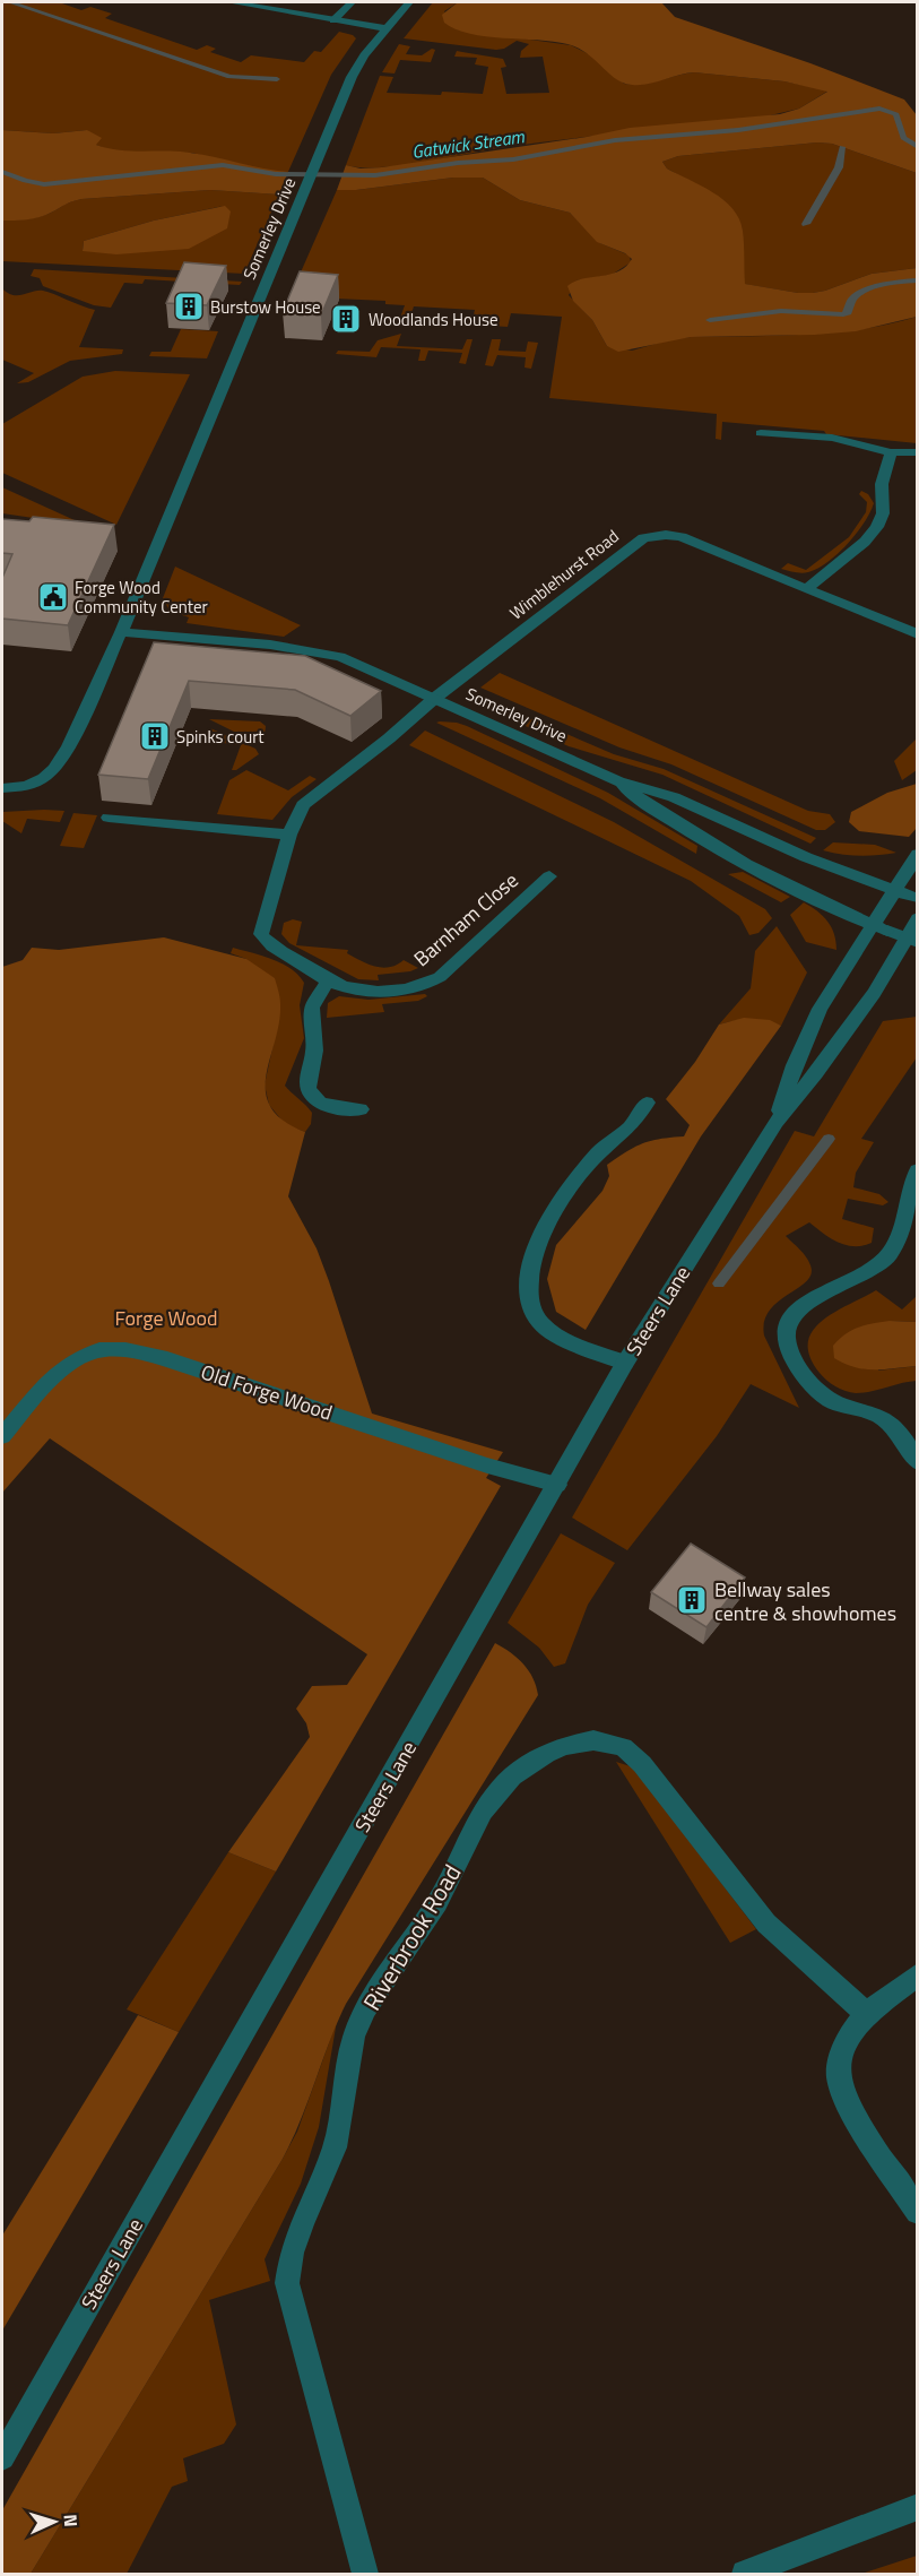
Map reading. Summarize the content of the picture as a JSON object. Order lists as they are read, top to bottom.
{
  "streets": {
    "street": [
      "Somerley Drive",
      "Wimblehurst Road",
      "Barnham Close",
      "Steers Lane",
      "Old Forge Wood",
      "Riverbrook Road"
    ]
  },
  "crossings": [
    ["Somerley Drive", "Wimblehurst Road"],
    ["Somerley Drive", "Barnham Close"],
    ["Somerley Drive", "Steers Lane"],
    ["Wimblehurst Road", "Barnham Close"],
    ["Steers Lane", "Old Forge Wood"]
  ],
  "water": ["Gatwick Stream"],
  "parks": ["Forge Wood"],
  "places": {
    "building": [
      "Burstow House",
      "Woodlands House",
      "Spinks court",
      "Bellway sales centre & showhomes"
    ],
    "public building": ["Forge Wood Community Center"]
  },
  "north": "right"
}
